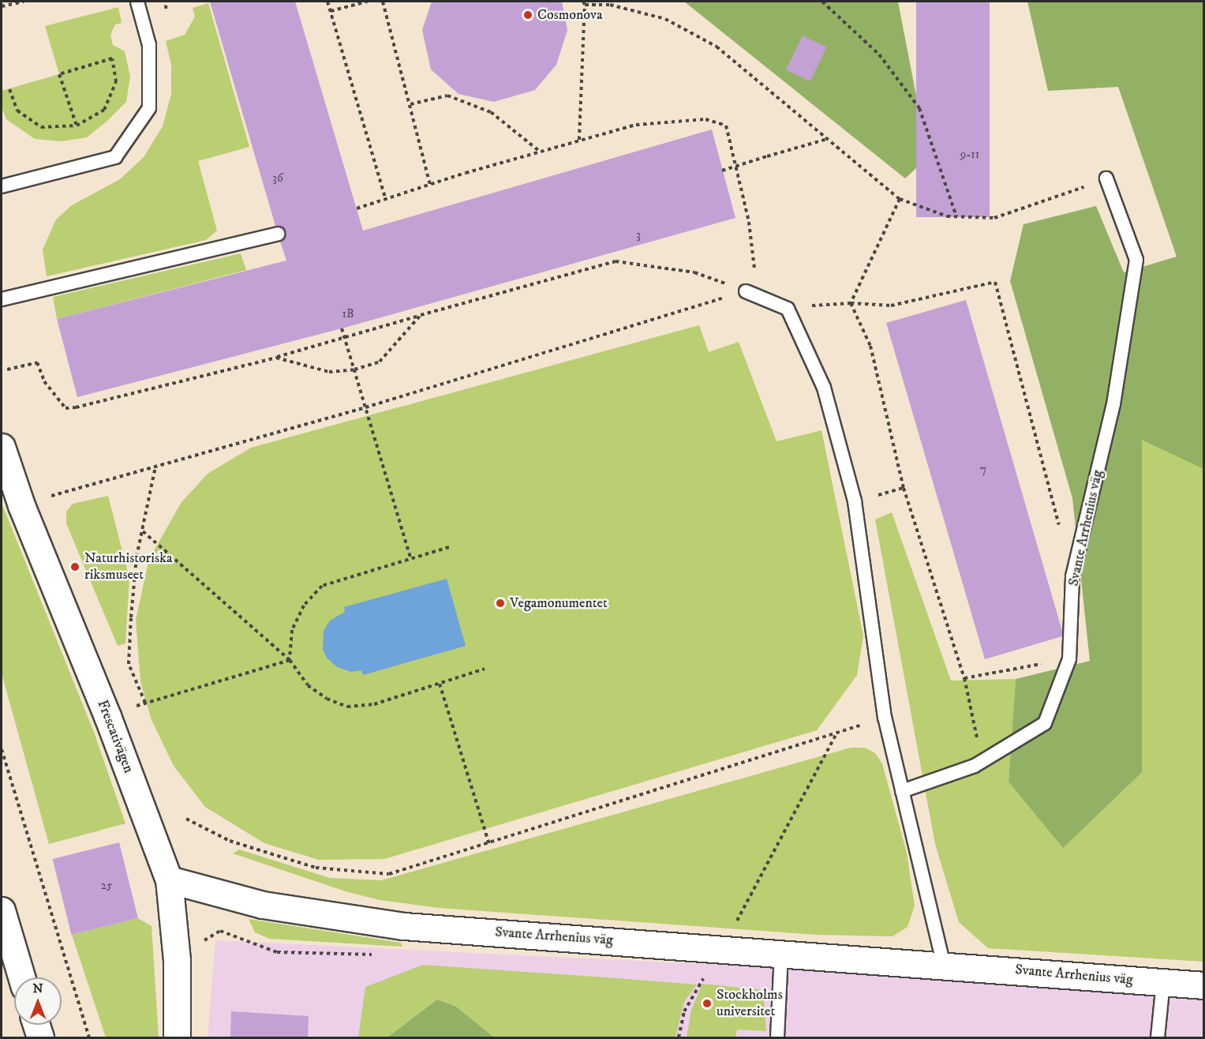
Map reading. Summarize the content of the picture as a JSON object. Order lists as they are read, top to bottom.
{
  "streets": {
    "street": ["Svante Arrhenius väg", "Frescativägen"]
  },
  "crossings": [
    ["Svante Arrhenius väg", "Frescativägen"]
  ],
  "places": [
    "Cosmonova",
    "Naturhistoriska riksmuseet",
    "Vegamonumentet",
    "Stockholms universitet"
  ],
  "house_numbers": [
    "9-11",
    "36",
    "3",
    "1B",
    "7",
    "25"
  ],
  "north": "top"
}
